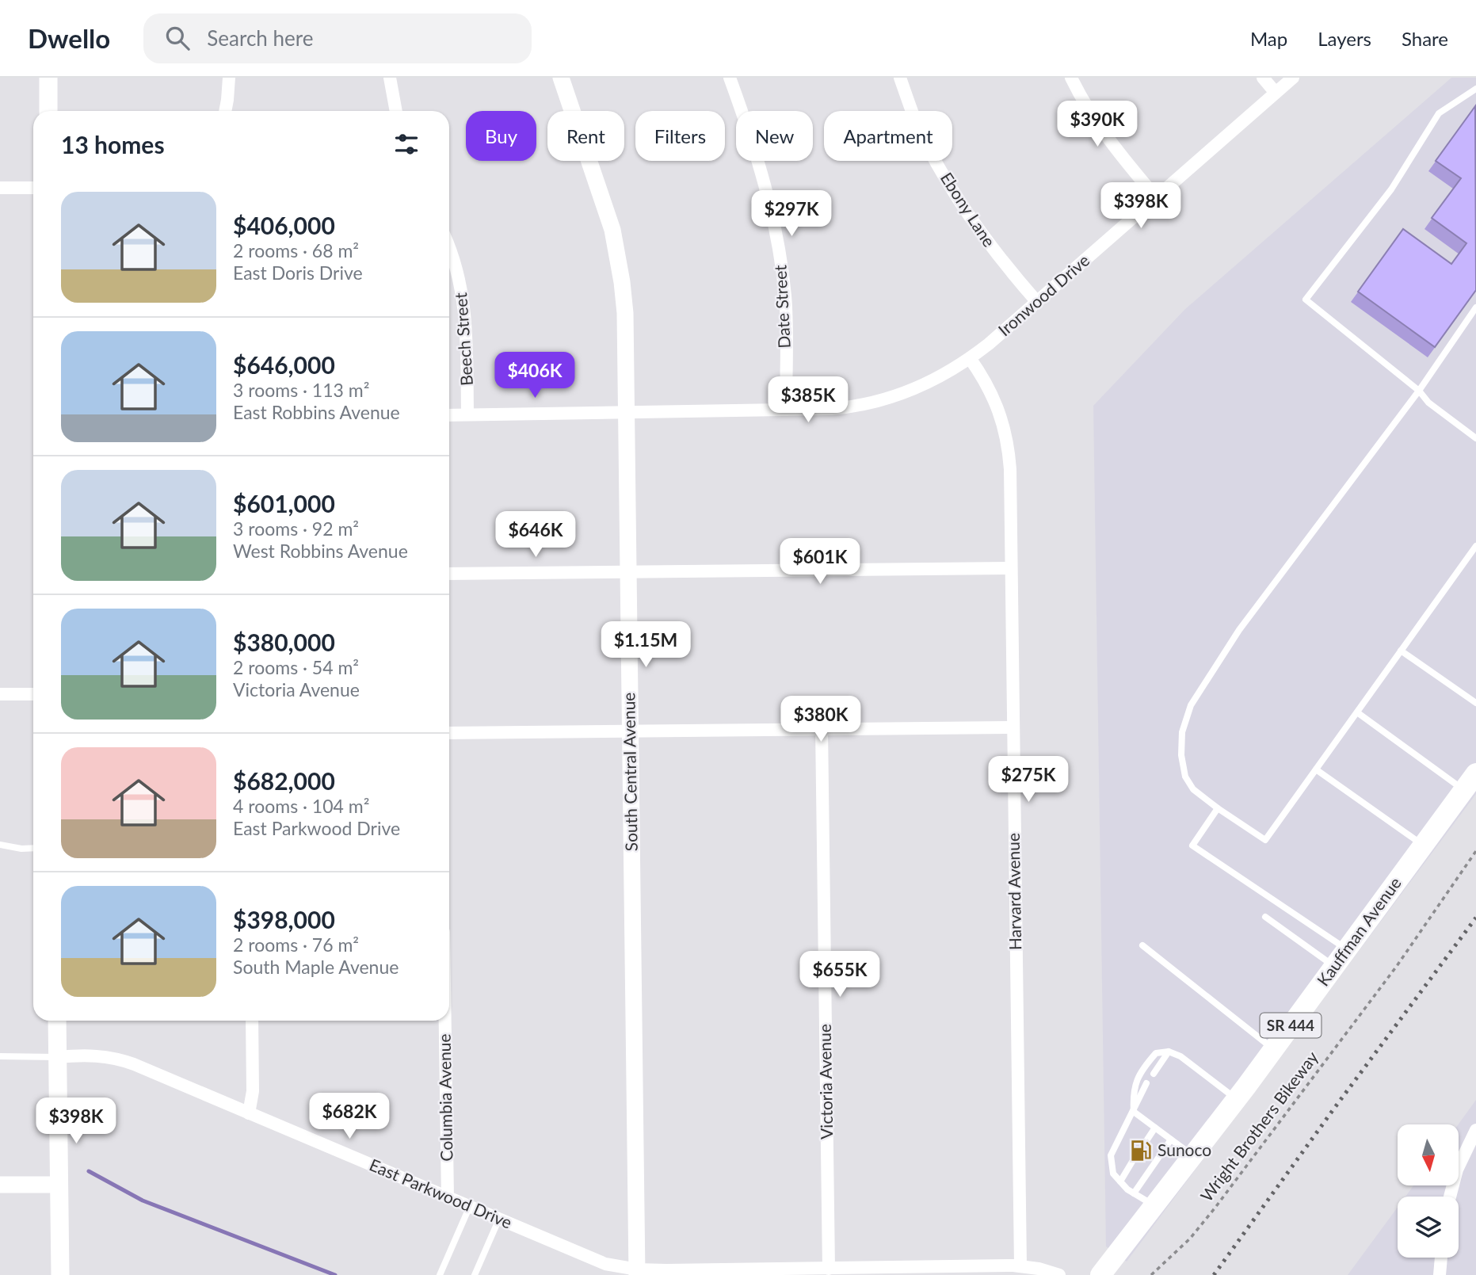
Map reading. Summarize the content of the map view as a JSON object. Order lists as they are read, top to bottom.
{
  "streets": {
    "main road": ["Kauffman Avenue", "SR 444"],
    "street": [
      "Ebony Lane",
      "Ironwood Drive",
      "Date Street",
      "Beech Street",
      "South Central Avenue",
      "Harvard Avenue",
      "Victoria Avenue",
      "Columbia Avenue",
      "East Parkwood Drive"
    ],
    "path": ["Wright Brothers Bikeway"]
  },
  "crossings": [
    ["Ebony Lane", "Ironwood Drive"],
    ["Ironwood Drive", "Date Street"],
    ["Ironwood Drive", "Beech Street"],
    ["Ironwood Drive", "South Central Avenue"],
    ["Ironwood Drive", "Harvard Avenue"],
    ["South Central Avenue", "East Parkwood Drive"],
    ["Harvard Avenue", "East Parkwood Drive"],
    ["Victoria Avenue", "East Parkwood Drive"],
    ["Columbia Avenue", "East Parkwood Drive"]
  ],
  "places": {
    "fuel station": ["Sunoco"]
  },
  "north": "bottom",
  "page": {
    "header": "Dwello",
    "search": "Search here",
    "nav": ["Map", "Layers", "Share"],
    "price": [
      "$390K",
      "$398K",
      "$297K",
      "$406K",
      "$385K",
      "$646K",
      "$601K",
      "$1.15M",
      "$380K",
      "$275K",
      "$655K",
      "$682K",
      "$398K"
    ],
    "chip": [
      "Buy",
      "Rent",
      "Filters",
      "New",
      "Apartment"
    ],
    "heading": "13 homes",
    "list": [
      {
        "name": "$406,000",
        "note": "2 rooms · 68 m² · East Doris Drive"
      },
      {
        "name": "$646,000",
        "note": "3 rooms · 113 m² · East Robbins Avenue"
      },
      {
        "name": "$601,000",
        "note": "3 rooms · 92 m² · West Robbins Avenue"
      },
      {
        "name": "$380,000",
        "note": "2 rooms · 54 m² · Victoria Avenue"
      },
      {
        "name": "$682,000",
        "note": "4 rooms · 104 m² · East Parkwood Drive"
      },
      {
        "name": "$398,000",
        "note": "2 rooms · 76 m² · South Maple Avenue"
      }
    ]
  }
}
